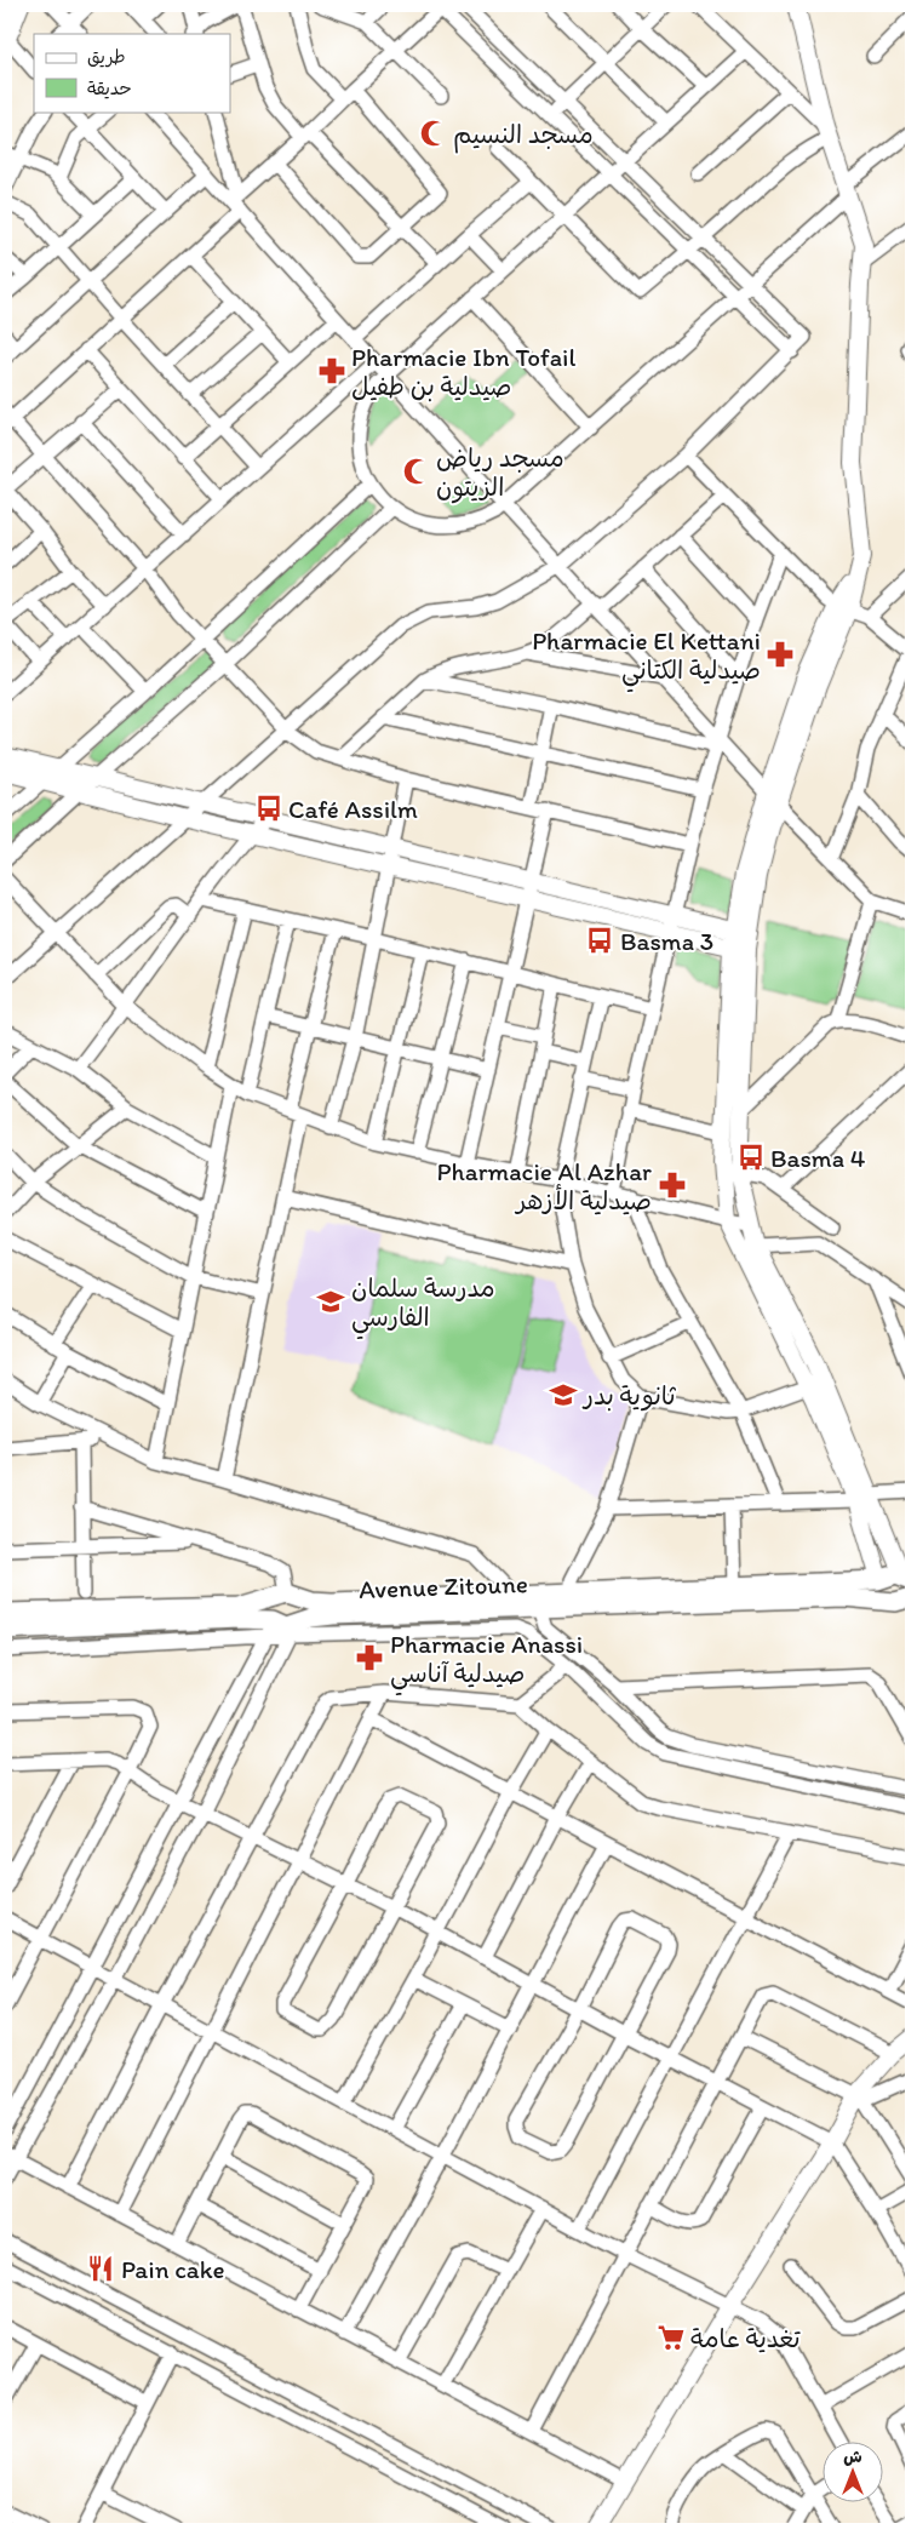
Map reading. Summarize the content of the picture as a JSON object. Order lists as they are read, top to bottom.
{
  "streets": {
    "main road": ["Avenue Zitoune"]
  },
  "places": {
    "mosque": ["مسجد النسيم", "مسجد رياض الزيتون"],
    "pharmacy": [
      "Pharmacie Ibn Tofail صيدلية بن طفيل",
      "Pharmacie El Kettani صيدلية الكتاني",
      "Pharmacie Al Azhar صيدلية الأزهر",
      "Pharmacie Anassi صيدلية آناسي"
    ],
    "bus stop": ["Café Assilm", "Basma 3", "Basma 4"],
    "school or university": ["مدرسة سلمان الفارسي", "ثانوية بدر"],
    "restaurant": ["Pain cake"],
    "supermarket": ["تغدية عامة"]
  },
  "legend": ["طريق", "حديقة"],
  "north": "top"
}
